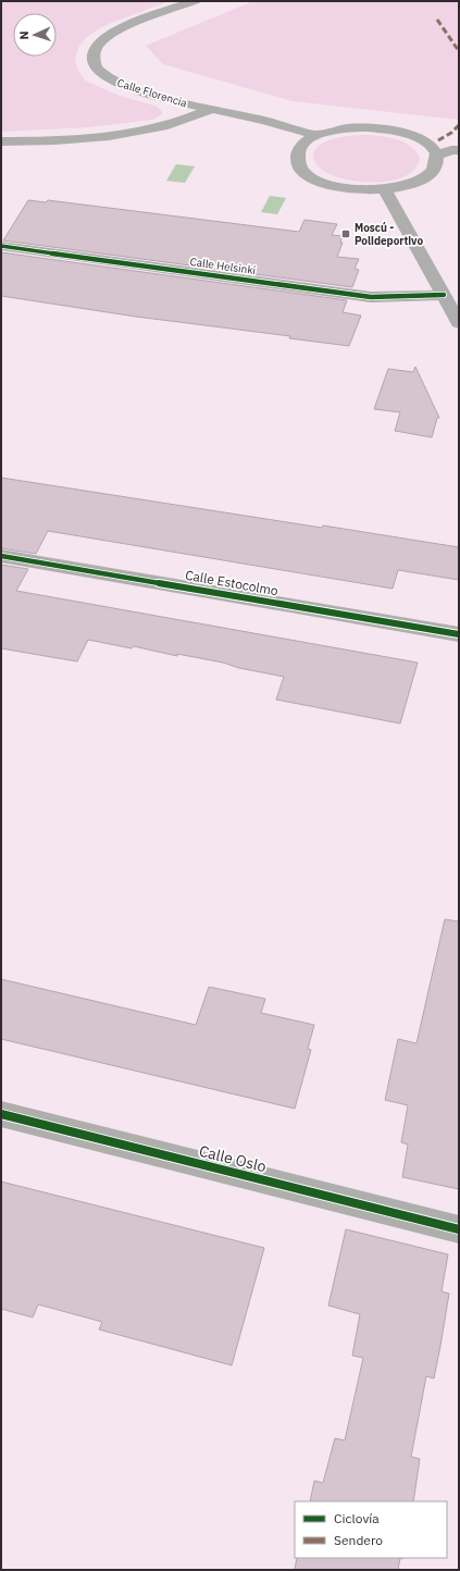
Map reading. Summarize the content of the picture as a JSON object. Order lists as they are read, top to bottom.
{
  "streets": {
    "street": [
      "Calle Florencia",
      "Calle Helsinki",
      "Calle Estocolmo",
      "Calle Oslo"
    ]
  },
  "places": {
    "transit": ["Moscú - Polideportivo"]
  },
  "legend": ["Ciclovía", "Sendero"],
  "north": "left"
}
